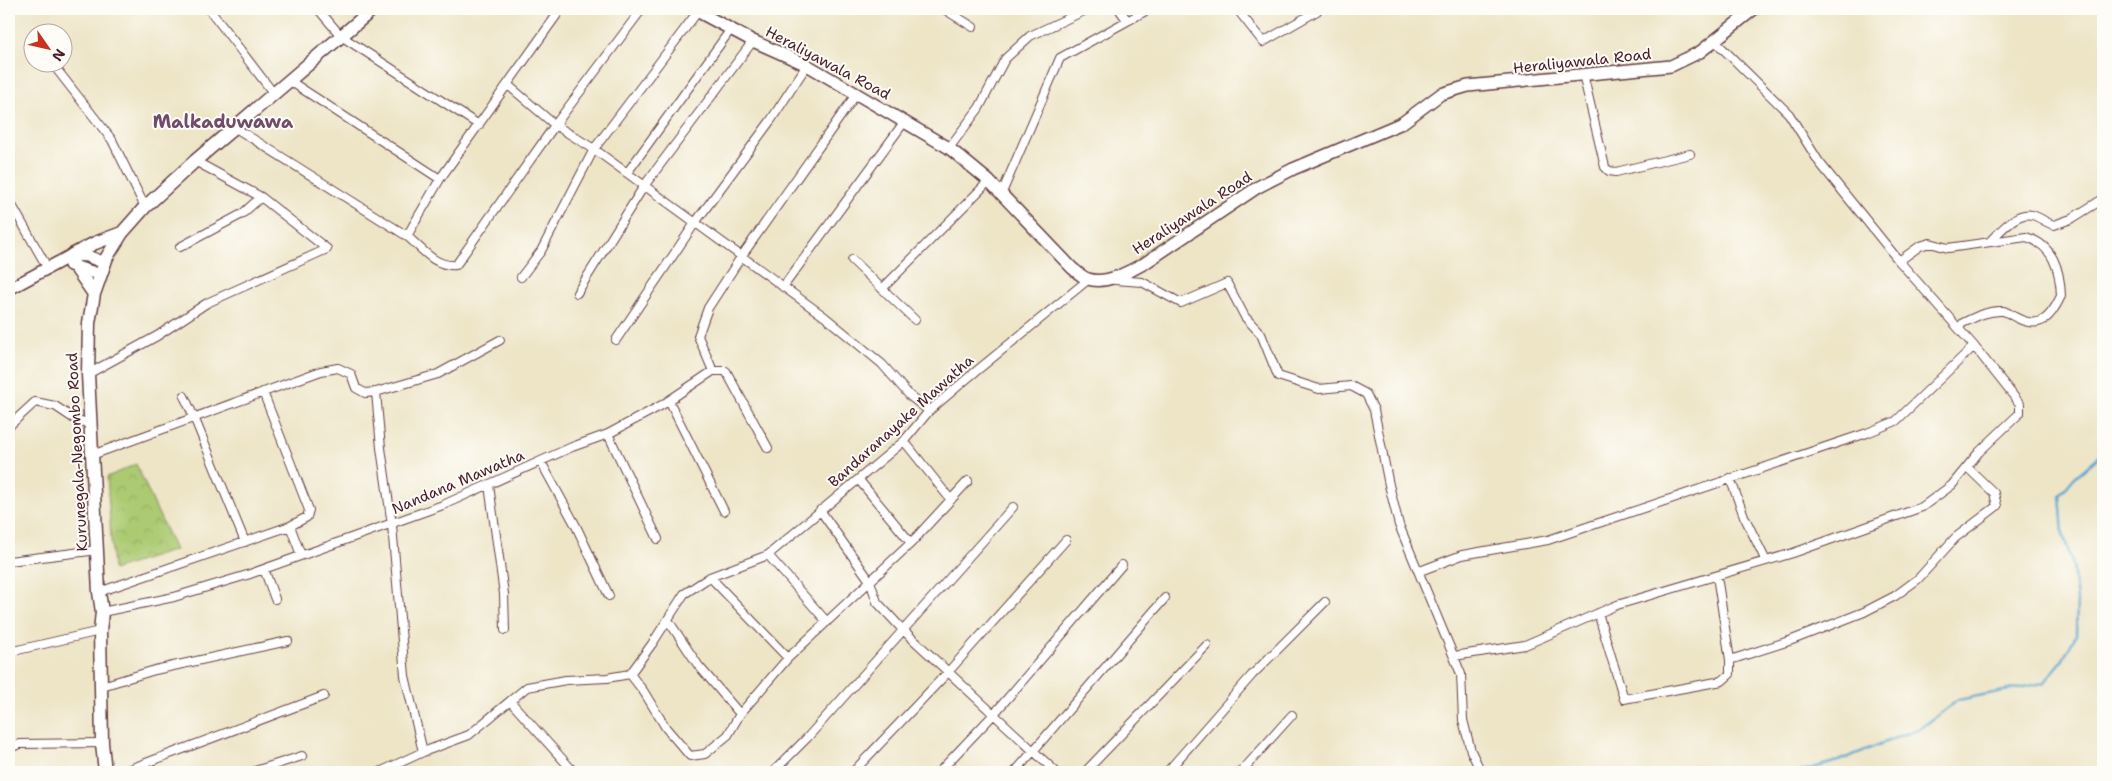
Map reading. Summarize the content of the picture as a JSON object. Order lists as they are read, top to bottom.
{
  "streets": {
    "main road": ["Kurunegala-Negombo Road"],
    "street": ["Heraliyawala Road", "Bandaranayake Mawatha", "Nandana Mawatha"]
  },
  "crossings": [
    ["Heraliyawala Road", "Bandaranayake Mawatha"],
    ["Kurunegala-Negombo Road", "Nandana Mawatha"]
  ],
  "districts": ["Malkaduwawa"],
  "north": "bottom right"
}
